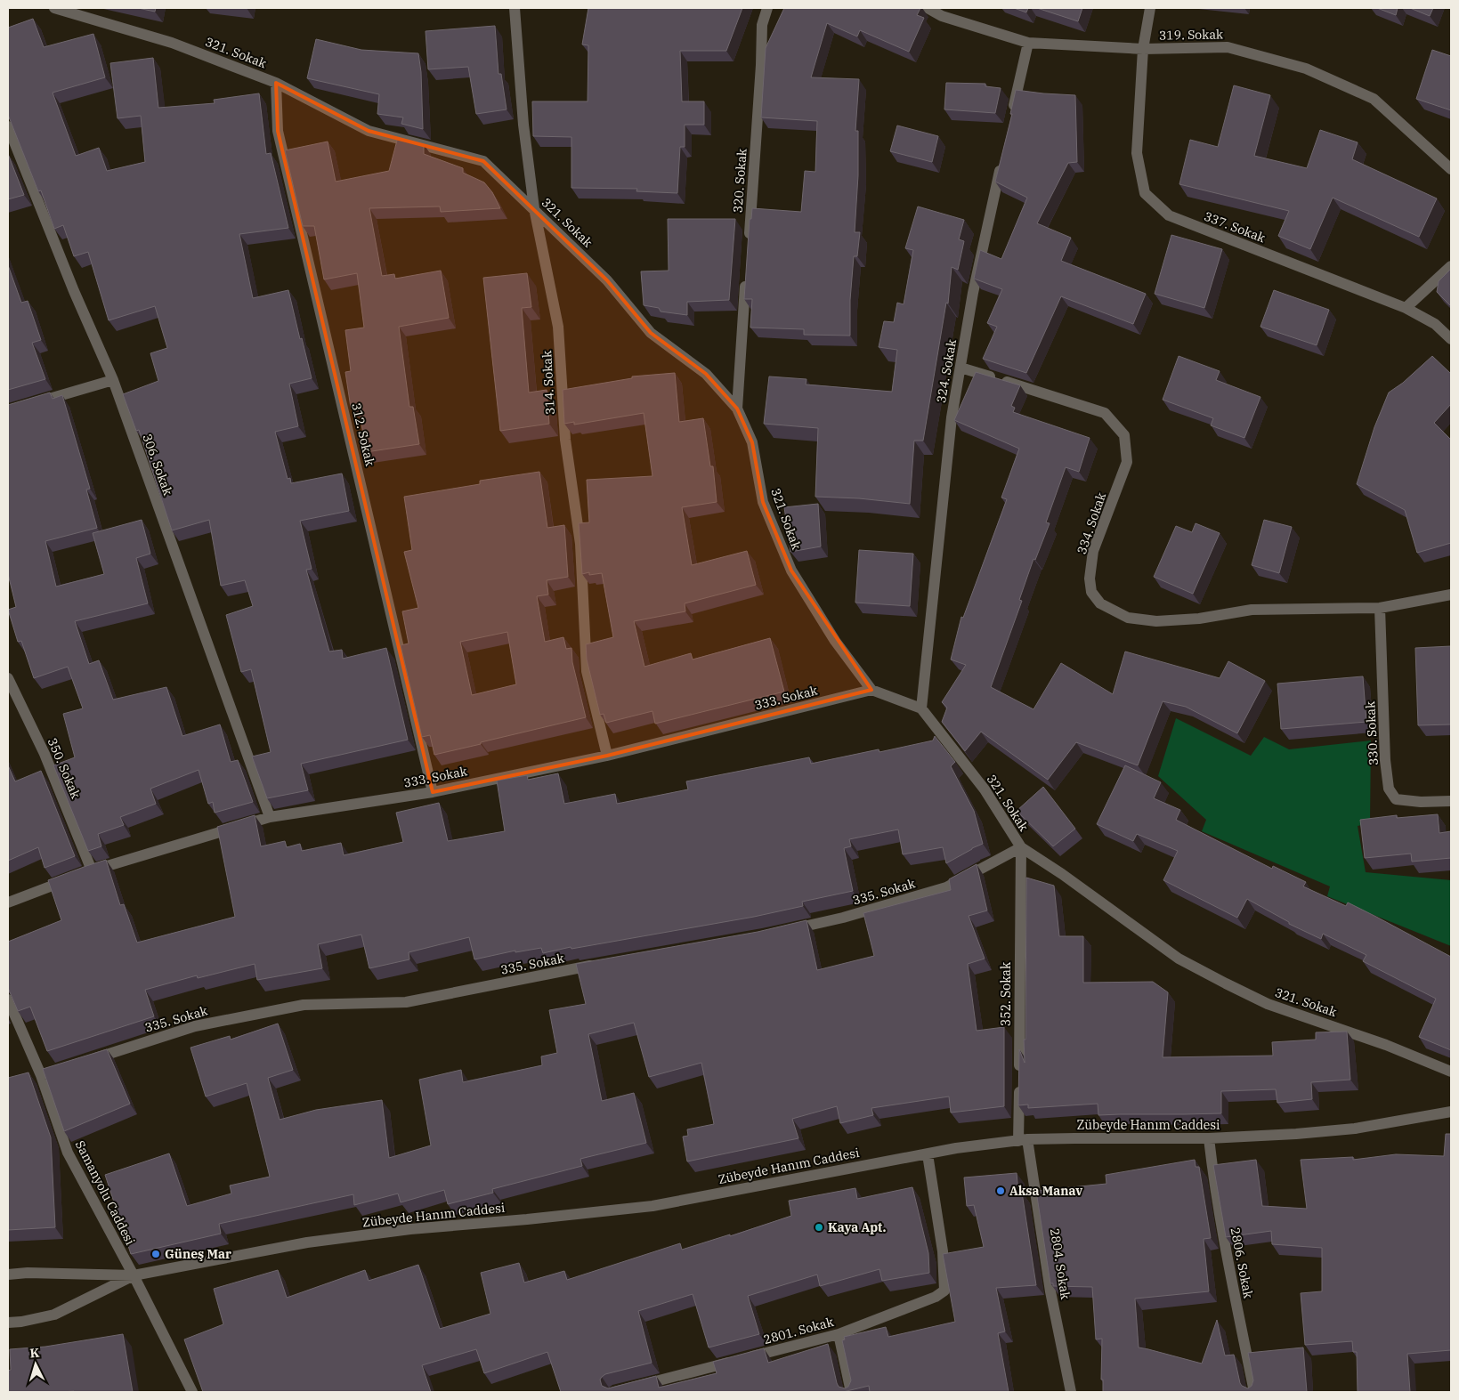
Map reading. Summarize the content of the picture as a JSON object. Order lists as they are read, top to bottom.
{
  "streets": {
    "street": [
      "319. Sokak",
      "321. Sokak",
      "320. Sokak",
      "337. Sokak",
      "324. Sokak",
      "314. Sokak",
      "312. Sokak",
      "306. Sokak",
      "334. Sokak",
      "333. Sokak",
      "330. Sokak",
      "350. Sokak",
      "335. Sokak",
      "352. Sokak",
      "Zübeyde Hanım Caddesi",
      "Samanyolu Caddesi",
      "2806. Sokak",
      "2804. Sokak",
      "2801. Sokak"
    ]
  },
  "crossings": [
    ["319. Sokak", "337. Sokak"],
    ["321. Sokak", "324. Sokak"],
    ["321. Sokak", "314. Sokak"],
    ["321. Sokak", "312. Sokak"],
    ["321. Sokak", "333. Sokak"],
    ["321. Sokak", "335. Sokak"],
    ["321. Sokak", "352. Sokak"],
    ["324. Sokak", "334. Sokak"],
    ["314. Sokak", "333. Sokak"],
    ["312. Sokak", "333. Sokak"],
    ["306. Sokak", "333. Sokak"],
    ["334. Sokak", "330. Sokak"],
    ["333. Sokak", "350. Sokak"],
    ["335. Sokak", "352. Sokak"],
    ["335. Sokak", "Samanyolu Caddesi"],
    ["352. Sokak", "Zübeyde Hanım Caddesi"],
    ["352. Sokak", "2804. Sokak"],
    ["Zübeyde Hanım Caddesi", "Samanyolu Caddesi"],
    ["Zübeyde Hanım Caddesi", "2806. Sokak"],
    ["Zübeyde Hanım Caddesi", "2804. Sokak"],
    ["Zübeyde Hanım Caddesi", "2801. Sokak"]
  ],
  "places": ["Aksa Manav", "Kaya Apt.", "Güneş Mar"],
  "north": "top"
}
